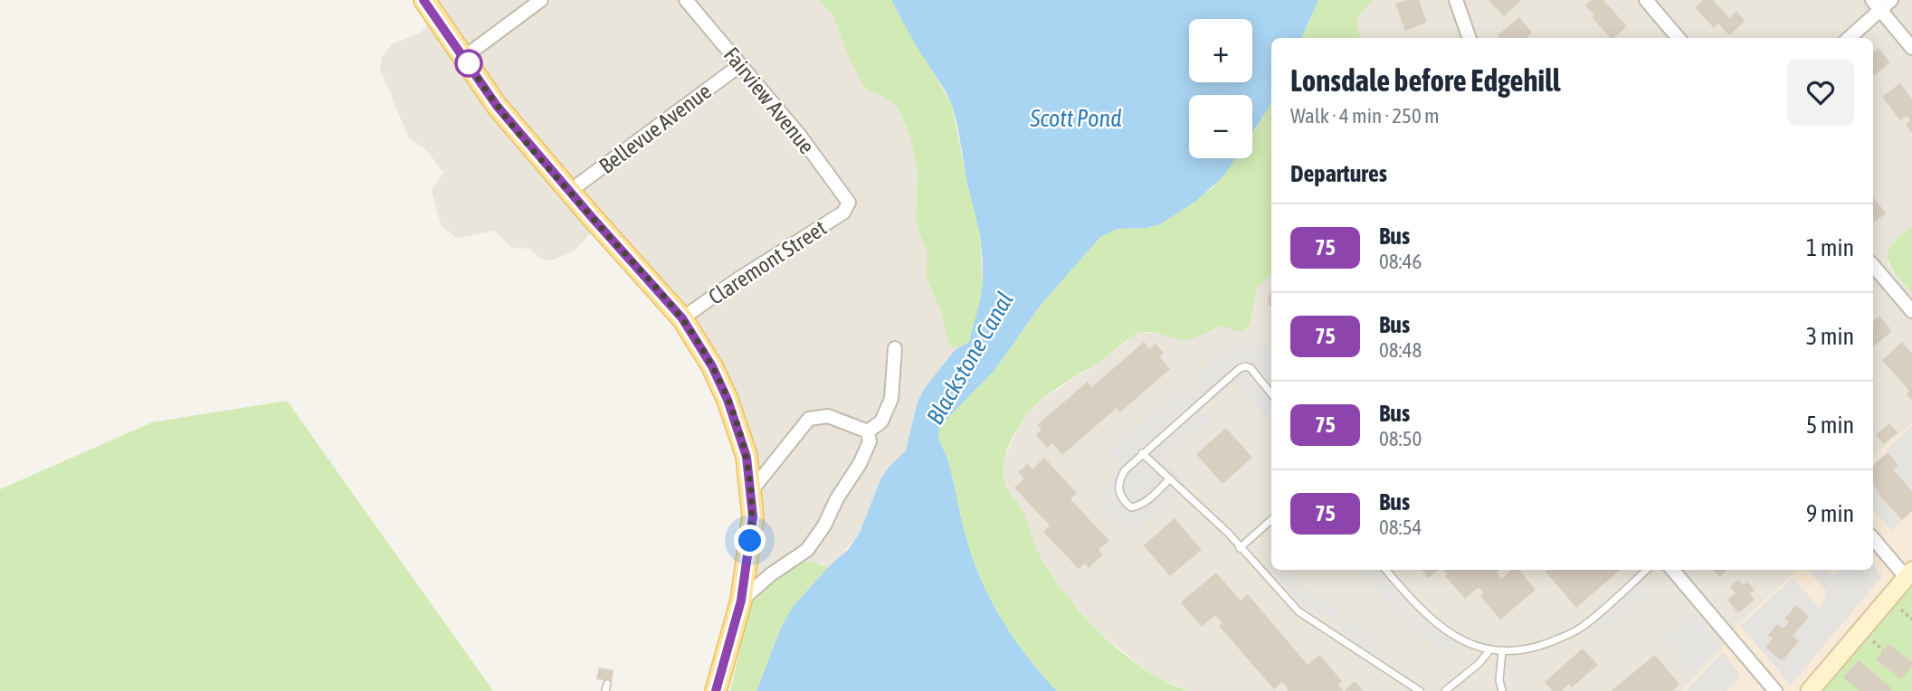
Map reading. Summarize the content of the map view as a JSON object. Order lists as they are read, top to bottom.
{
  "streets": {
    "street": ["Fairview Avenue", "Bellevue Avenue", "Claremont Street"]
  },
  "crossings": [
    ["Fairview Avenue", "Bellevue Avenue"],
    ["Fairview Avenue", "Claremont Street"]
  ],
  "water": ["Scott Pond", "Blackstone Canal"],
  "lines": ["bus line 75"],
  "page": {
    "map_buttons": ["+", "−"],
    "heading": [
      ["Lonsdale before Edgehill", "Walk · 4 min · 250 m"],
      "Departures"
    ],
    "list": [
      {
        "mark": "75",
        "name": "Bus",
        "note": "08:46",
        "value": "1 min"
      },
      {
        "mark": "75",
        "name": "Bus",
        "note": "08:48",
        "value": "3 min"
      },
      {
        "mark": "75",
        "name": "Bus",
        "note": "08:50",
        "value": "5 min"
      },
      {
        "mark": "75",
        "name": "Bus",
        "note": "08:54",
        "value": "9 min"
      }
    ]
  }
}
